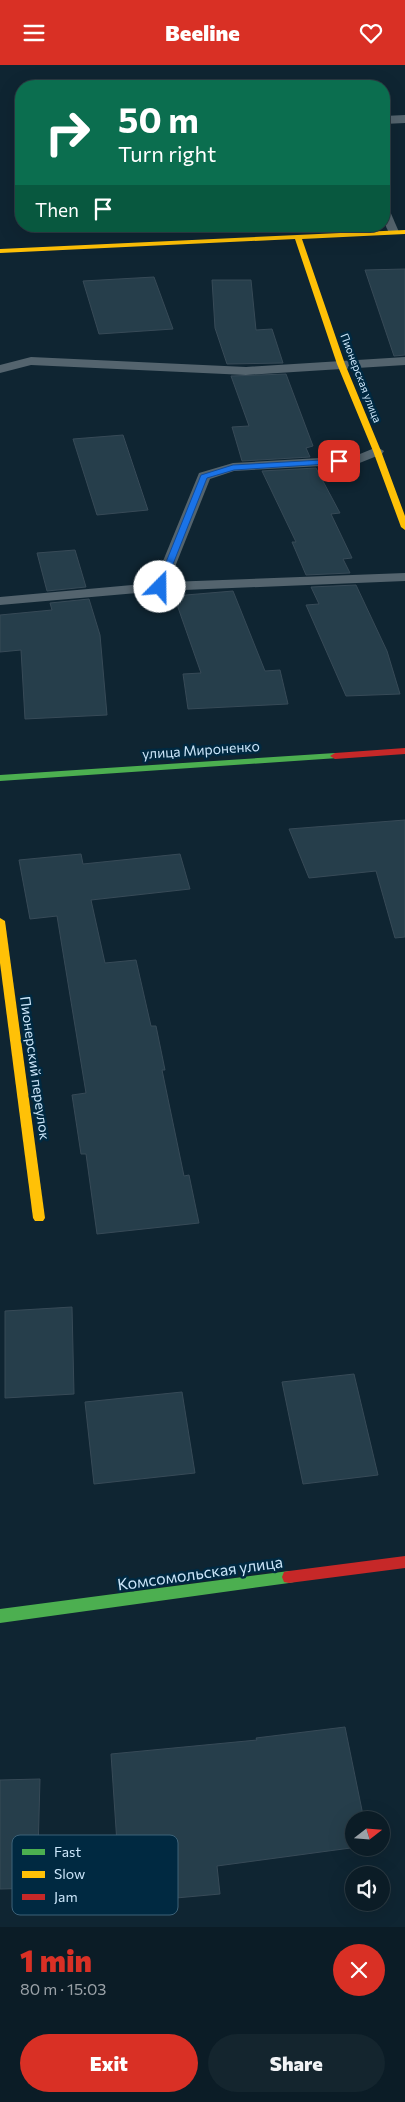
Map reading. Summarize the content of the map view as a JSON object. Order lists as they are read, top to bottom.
{
  "streets": {
    "street": [
      "Пионерская улица",
      "улица Мироненко",
      "Пионерский переулок",
      "Комсомольская улица"
    ]
  },
  "legend": ["Fast", "Slow", "Jam"],
  "north": "right",
  "page": {
    "header": "Beeline",
    "turn": ["50 m", "Turn right"],
    "then": "Then",
    "heading": ["1 min", "80 m · 15:03"],
    "buttons": ["Exit", "Share"]
  }
}
